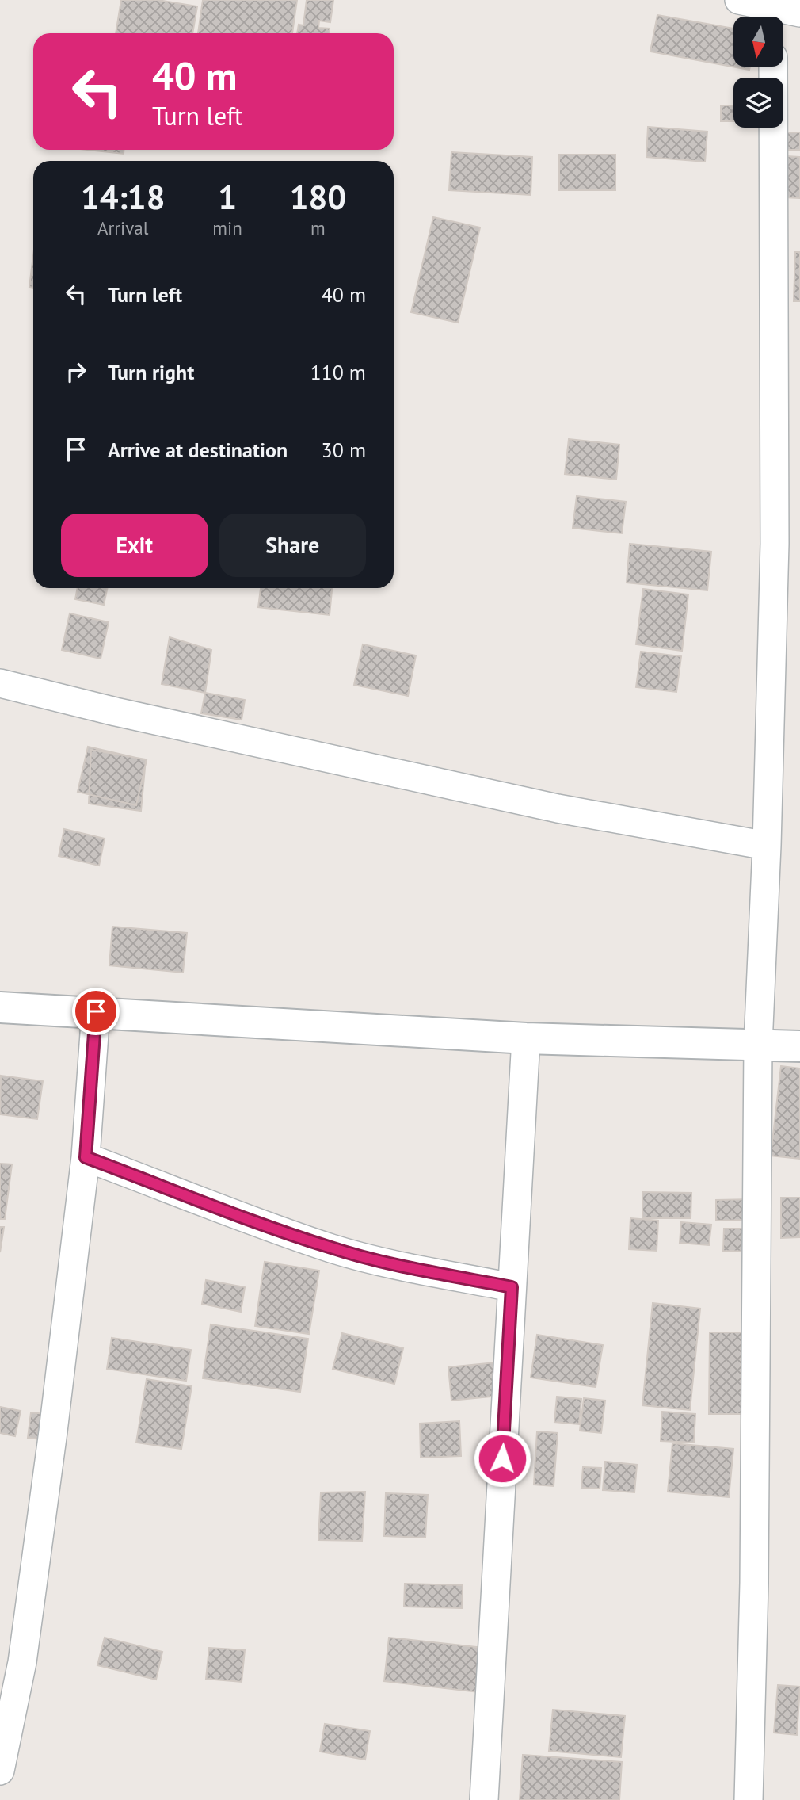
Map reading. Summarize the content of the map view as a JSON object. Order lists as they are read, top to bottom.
{
  "north": "bottom",
  "page": {
    "turn": ["40 m", "Turn left"],
    "eta": [
      "14:18",
      "Arrival",
      "1",
      "min",
      "180",
      "m"
    ],
    "list": [
      {
        "name": "Turn left",
        "value": "40 m"
      },
      {
        "name": "Turn right",
        "value": "110 m"
      },
      {
        "name": "Arrive at destination",
        "value": "30 m"
      }
    ],
    "buttons": ["Exit", "Share"]
  }
}
